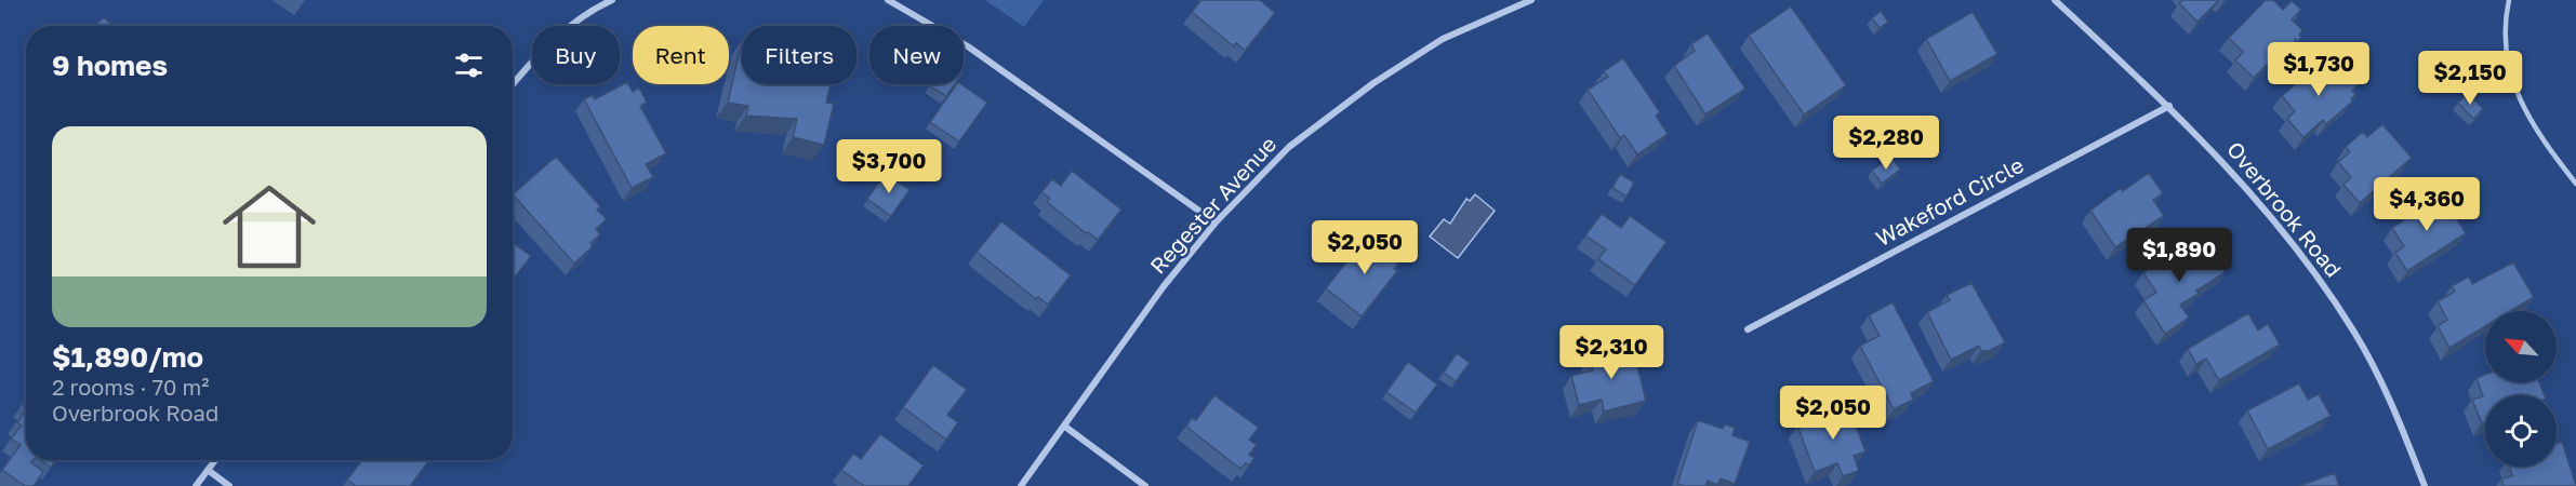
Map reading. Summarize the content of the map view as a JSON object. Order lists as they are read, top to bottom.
{
  "streets": {
    "street": ["Wakeford Circle", "Regester Avenue", "Overbrook Road"]
  },
  "crossings": [
    ["Wakeford Circle", "Overbrook Road"]
  ],
  "north": "top left",
  "page": {
    "chip": [
      "Buy",
      "Rent",
      "Filters",
      "New"
    ],
    "heading": "9 homes",
    "price": [
      "$1,730",
      "$2,150",
      "$2,280",
      "$3,700",
      "$4,360",
      "$2,050",
      "$1,890",
      "$2,310",
      "$2,050"
    ],
    "list": [
      {
        "name": "$1,890/mo",
        "note": "2 rooms · 70 m² · Overbrook Road"
      }
    ]
  }
}
